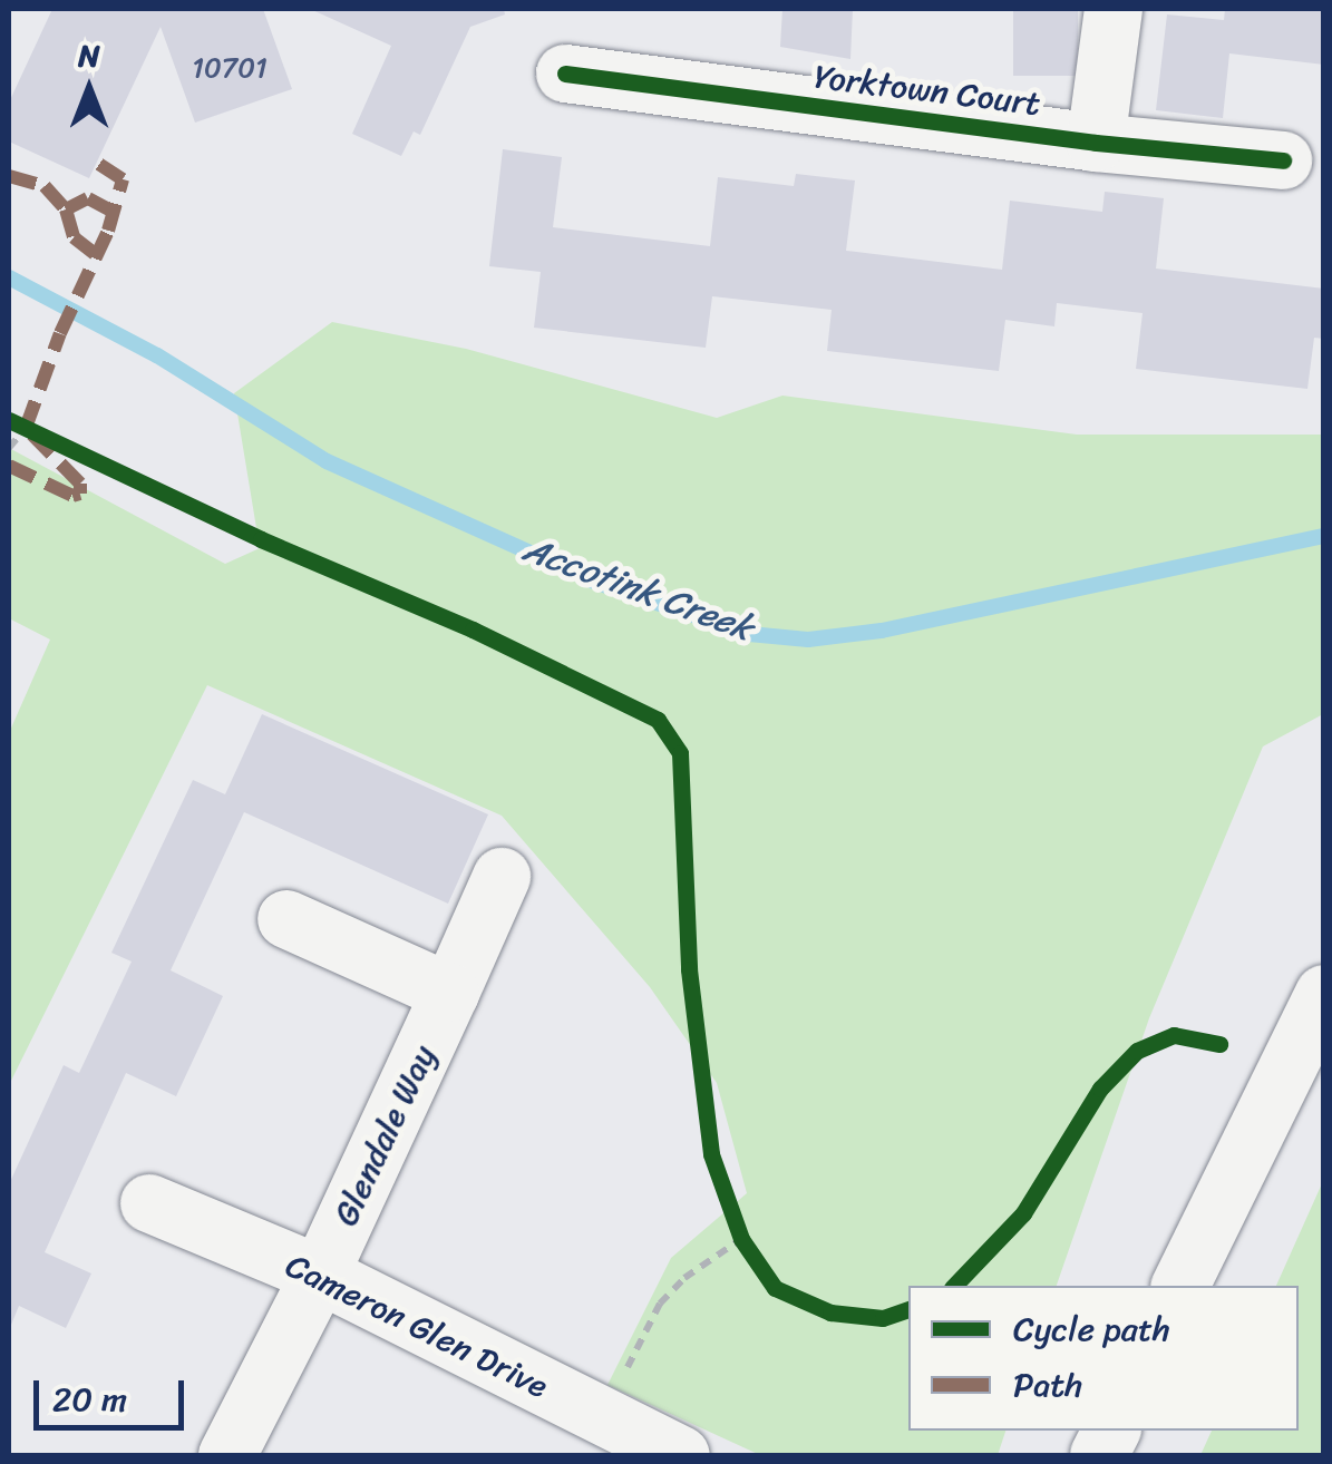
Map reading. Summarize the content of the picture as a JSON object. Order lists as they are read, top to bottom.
{
  "streets": {
    "street": ["Yorktown Court", "Glendale Way", "Cameron Glen Drive"]
  },
  "crossings": [
    ["Glendale Way", "Cameron Glen Drive"]
  ],
  "water": ["Accotink Creek"],
  "house_numbers": ["10701"],
  "legend": ["Cycle path", "Path"],
  "scale_bar": "20 m",
  "north": "top"
}
